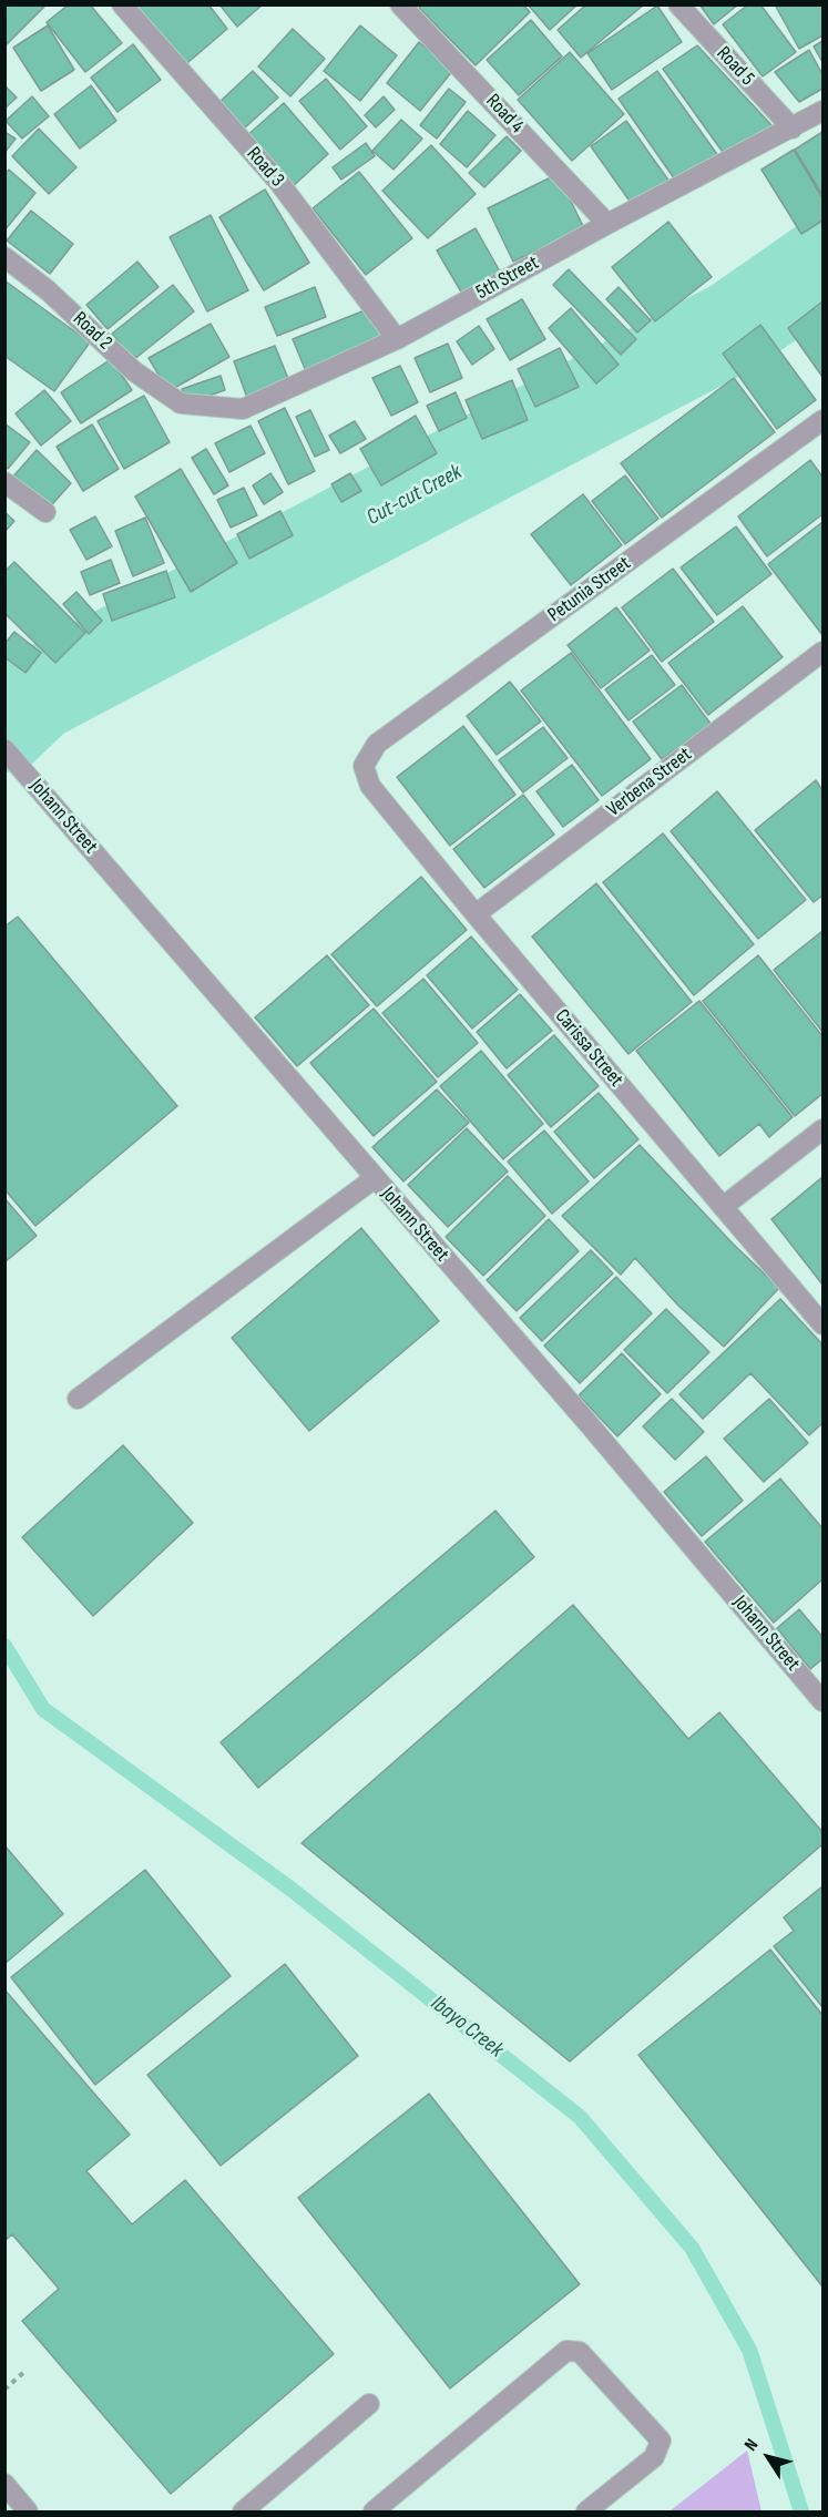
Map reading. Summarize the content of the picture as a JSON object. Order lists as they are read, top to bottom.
{
  "streets": {
    "street": [
      "Road 5",
      "Road 4",
      "Road 3",
      "5th Street",
      "Road 2",
      "Petunia Street",
      "Verbena Street",
      "Johann Street",
      "Carissa Street"
    ]
  },
  "crossings": [
    ["Road 5", "5th Street"],
    ["Road 4", "5th Street"],
    ["Road 3", "5th Street"],
    ["5th Street", "Road 2"],
    ["Petunia Street", "Carissa Street"],
    ["Verbena Street", "Carissa Street"]
  ],
  "water": ["Cut-cut Creek", "Ibayo Creek"],
  "north": "top left"
}
